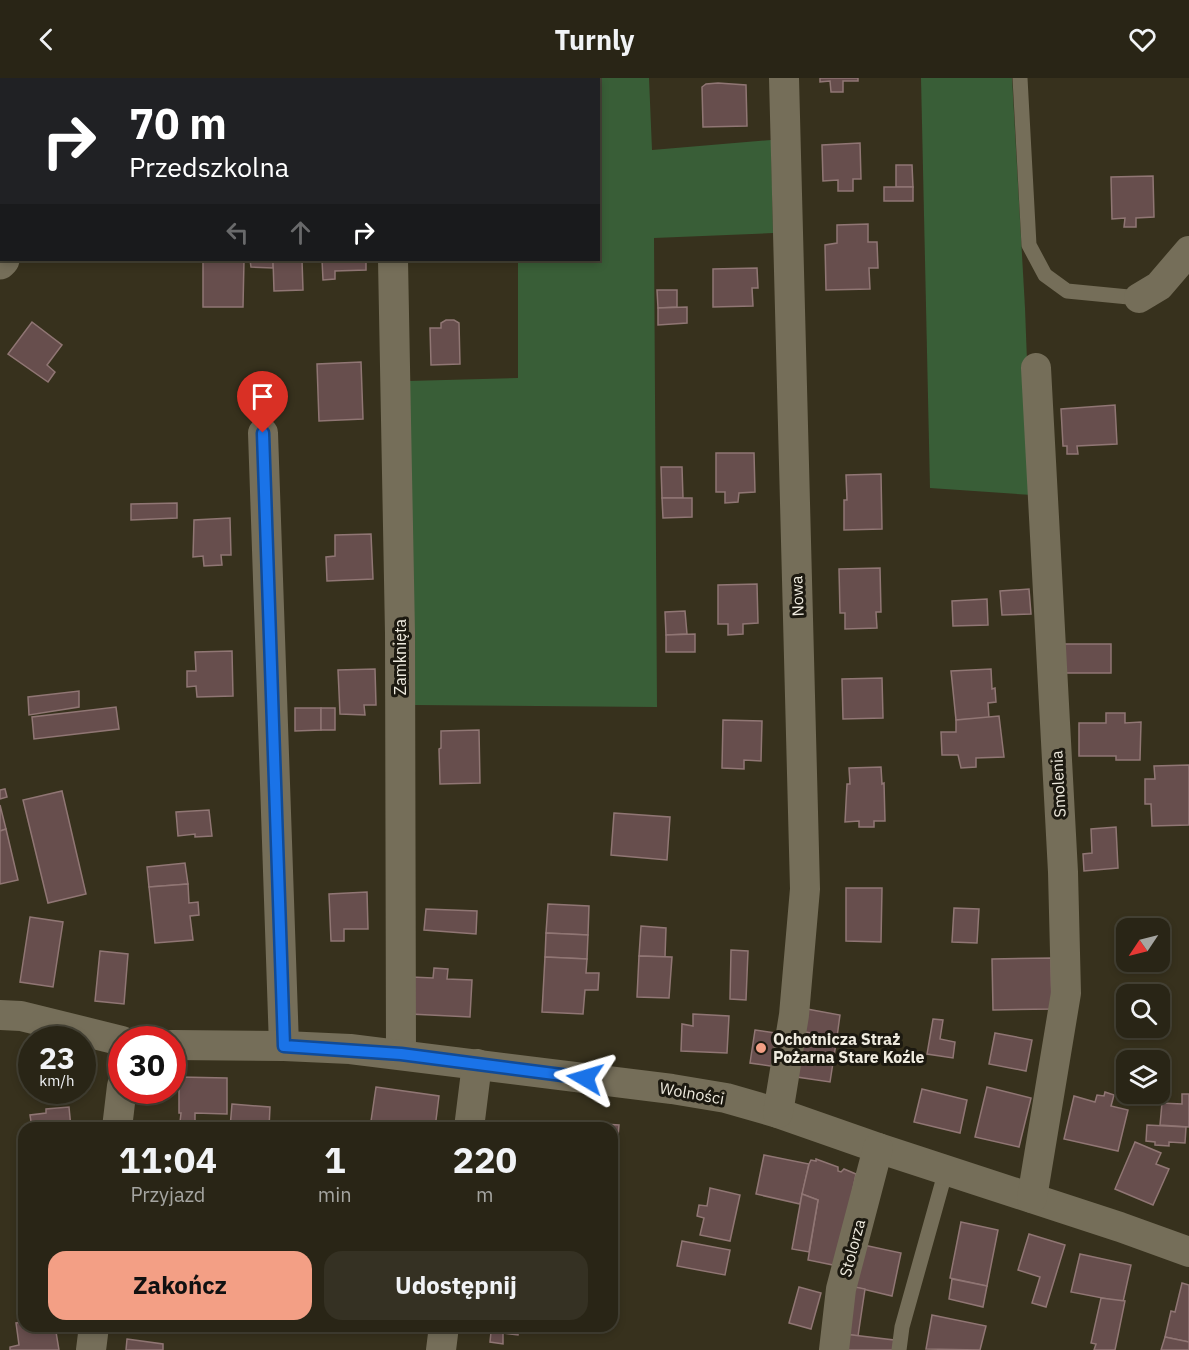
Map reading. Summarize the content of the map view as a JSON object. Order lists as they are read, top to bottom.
{
  "streets": {
    "street": [
      "Nowa",
      "Zamknięta",
      "Smolenia",
      "Wolności",
      "Stolorza"
    ]
  },
  "crossings": [
    ["Nowa", "Wolności"],
    ["Zamknięta", "Wolności"],
    ["Smolenia", "Wolności"],
    ["Wolności", "Stolorza"]
  ],
  "places": ["Ochotnicza Straż Pożarna Stare Koźle"],
  "north": "bottom left",
  "page": {
    "header": "Turnly",
    "turn": ["70 m", "Przedszkolna"],
    "speed": "23 km/h",
    "limit": "30",
    "eta": [
      "11:04",
      "Przyjazd",
      "1",
      "min",
      "220",
      "m"
    ],
    "buttons": ["Zakończ", "Udostępnij"]
  }
}
